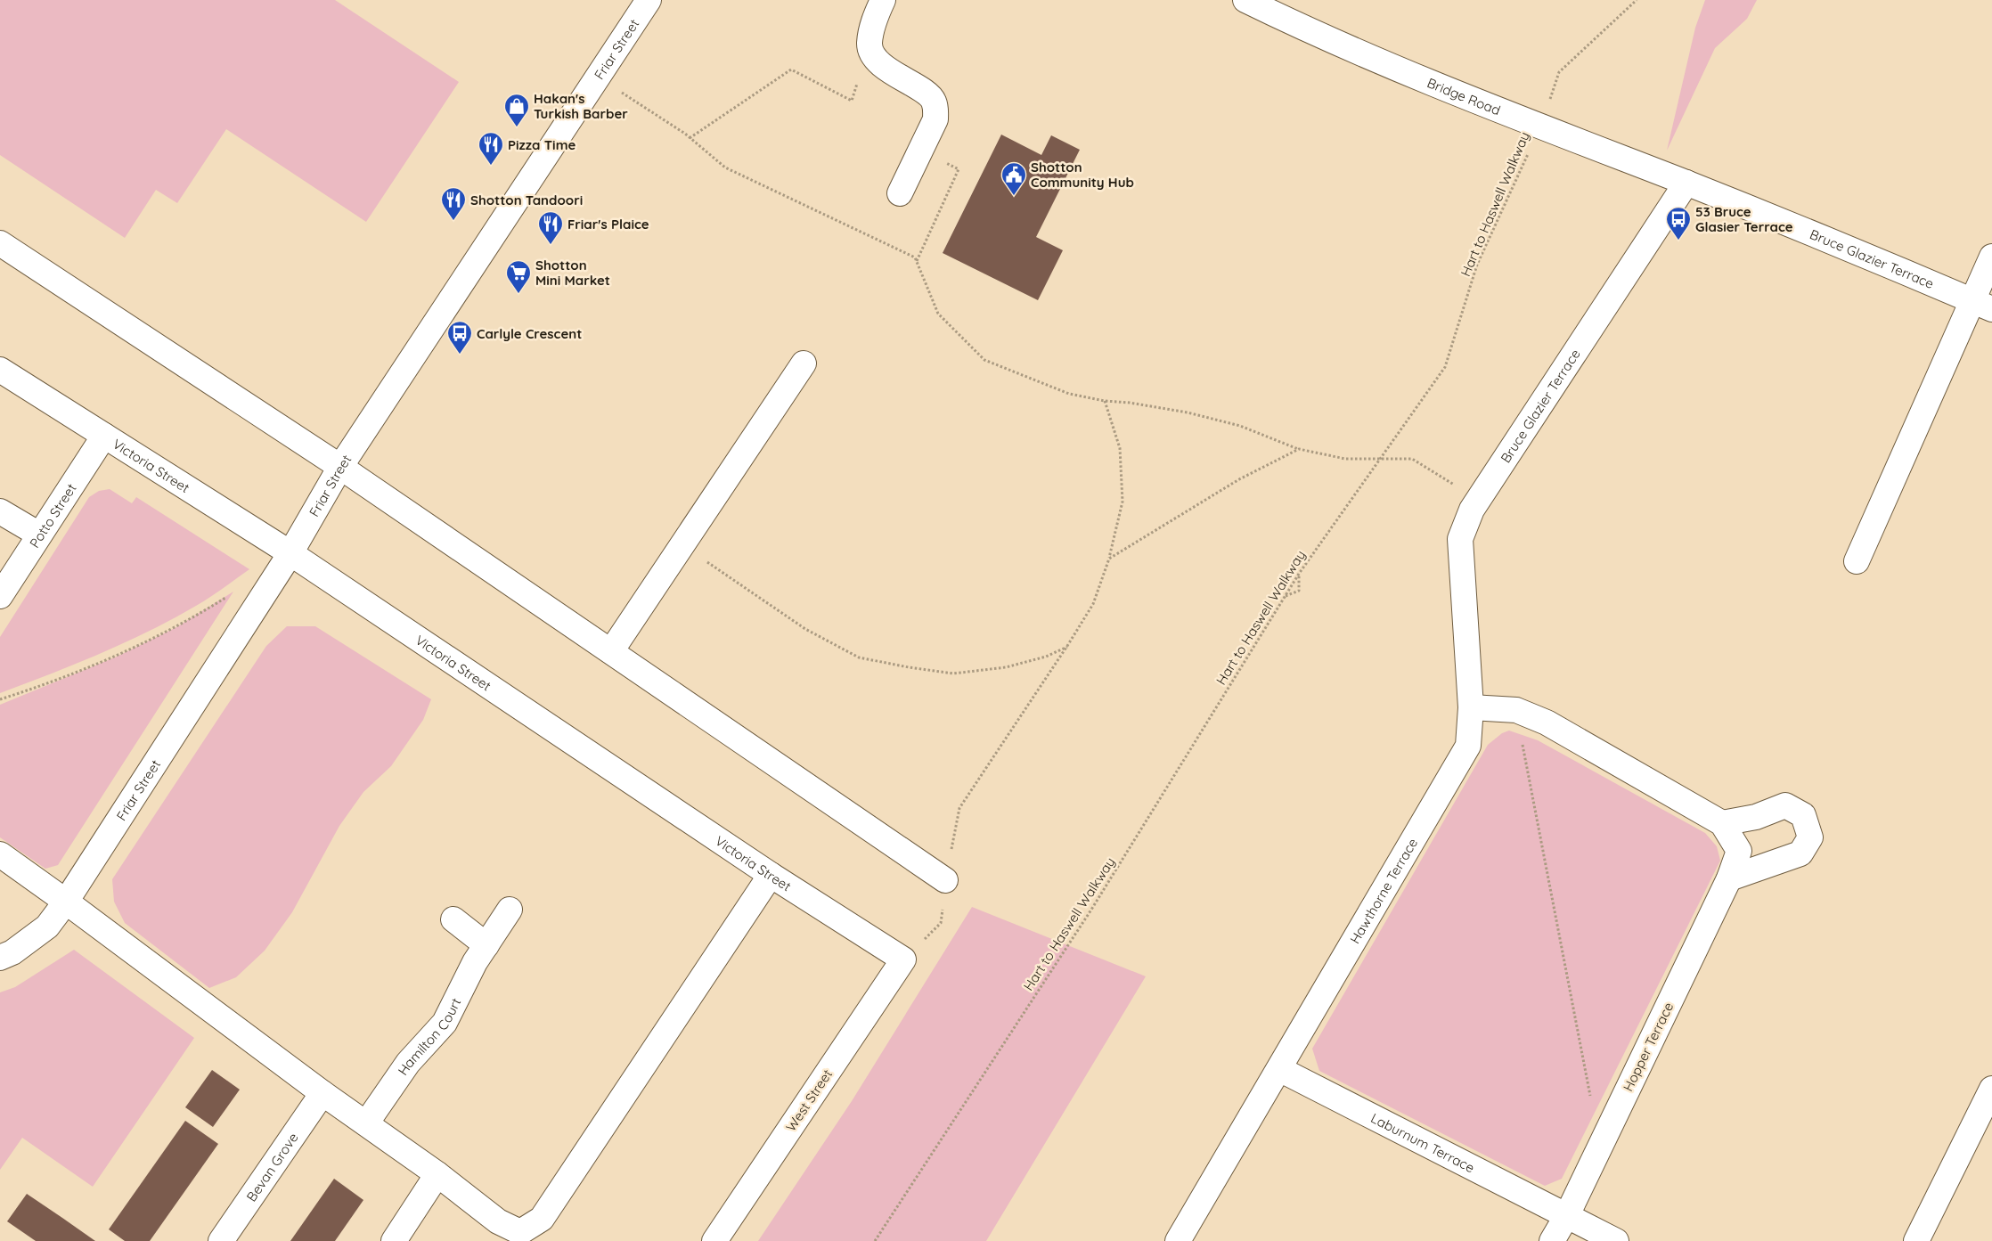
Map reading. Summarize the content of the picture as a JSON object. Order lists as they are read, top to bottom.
{
  "streets": {
    "street": [
      "Friar Street",
      "Bridge Road",
      "Bruce Glazier Terrace",
      "Victoria Street",
      "Potto Street",
      "Hawthorne Terrace",
      "Hamilton Court",
      "Hopper Terrace",
      "West Street",
      "Laburnum Terrace",
      "Bevan Grove"
    ],
    "path": ["Hart to Haswell Walkway"]
  },
  "crossings": [
    ["Friar Street", "Victoria Street"],
    ["Bridge Road", "Hart to Haswell Walkway"],
    ["Bridge Road", "Bruce Glazier Terrace"],
    ["Bruce Glazier Terrace", "Hawthorne Terrace"],
    ["Bruce Glazier Terrace", "Hopper Terrace"],
    ["Victoria Street", "Potto Street"],
    ["Victoria Street", "West Street"],
    ["Hawthorne Terrace", "Hopper Terrace"],
    ["Hawthorne Terrace", "Laburnum Terrace"],
    ["Hopper Terrace", "Laburnum Terrace"]
  ],
  "places": {
    "shop": ["Hakan's Turkish Barber"],
    "restaurant": ["Pizza Time", "Shotton Tandoori", "Friar's Plaice"],
    "public building": ["Shotton Community Hub"],
    "bus stop": ["53 Bruce Glasier Terrace", "Carlyle Crescent"],
    "supermarket": ["Shotton Mini Market"]
  }
}
